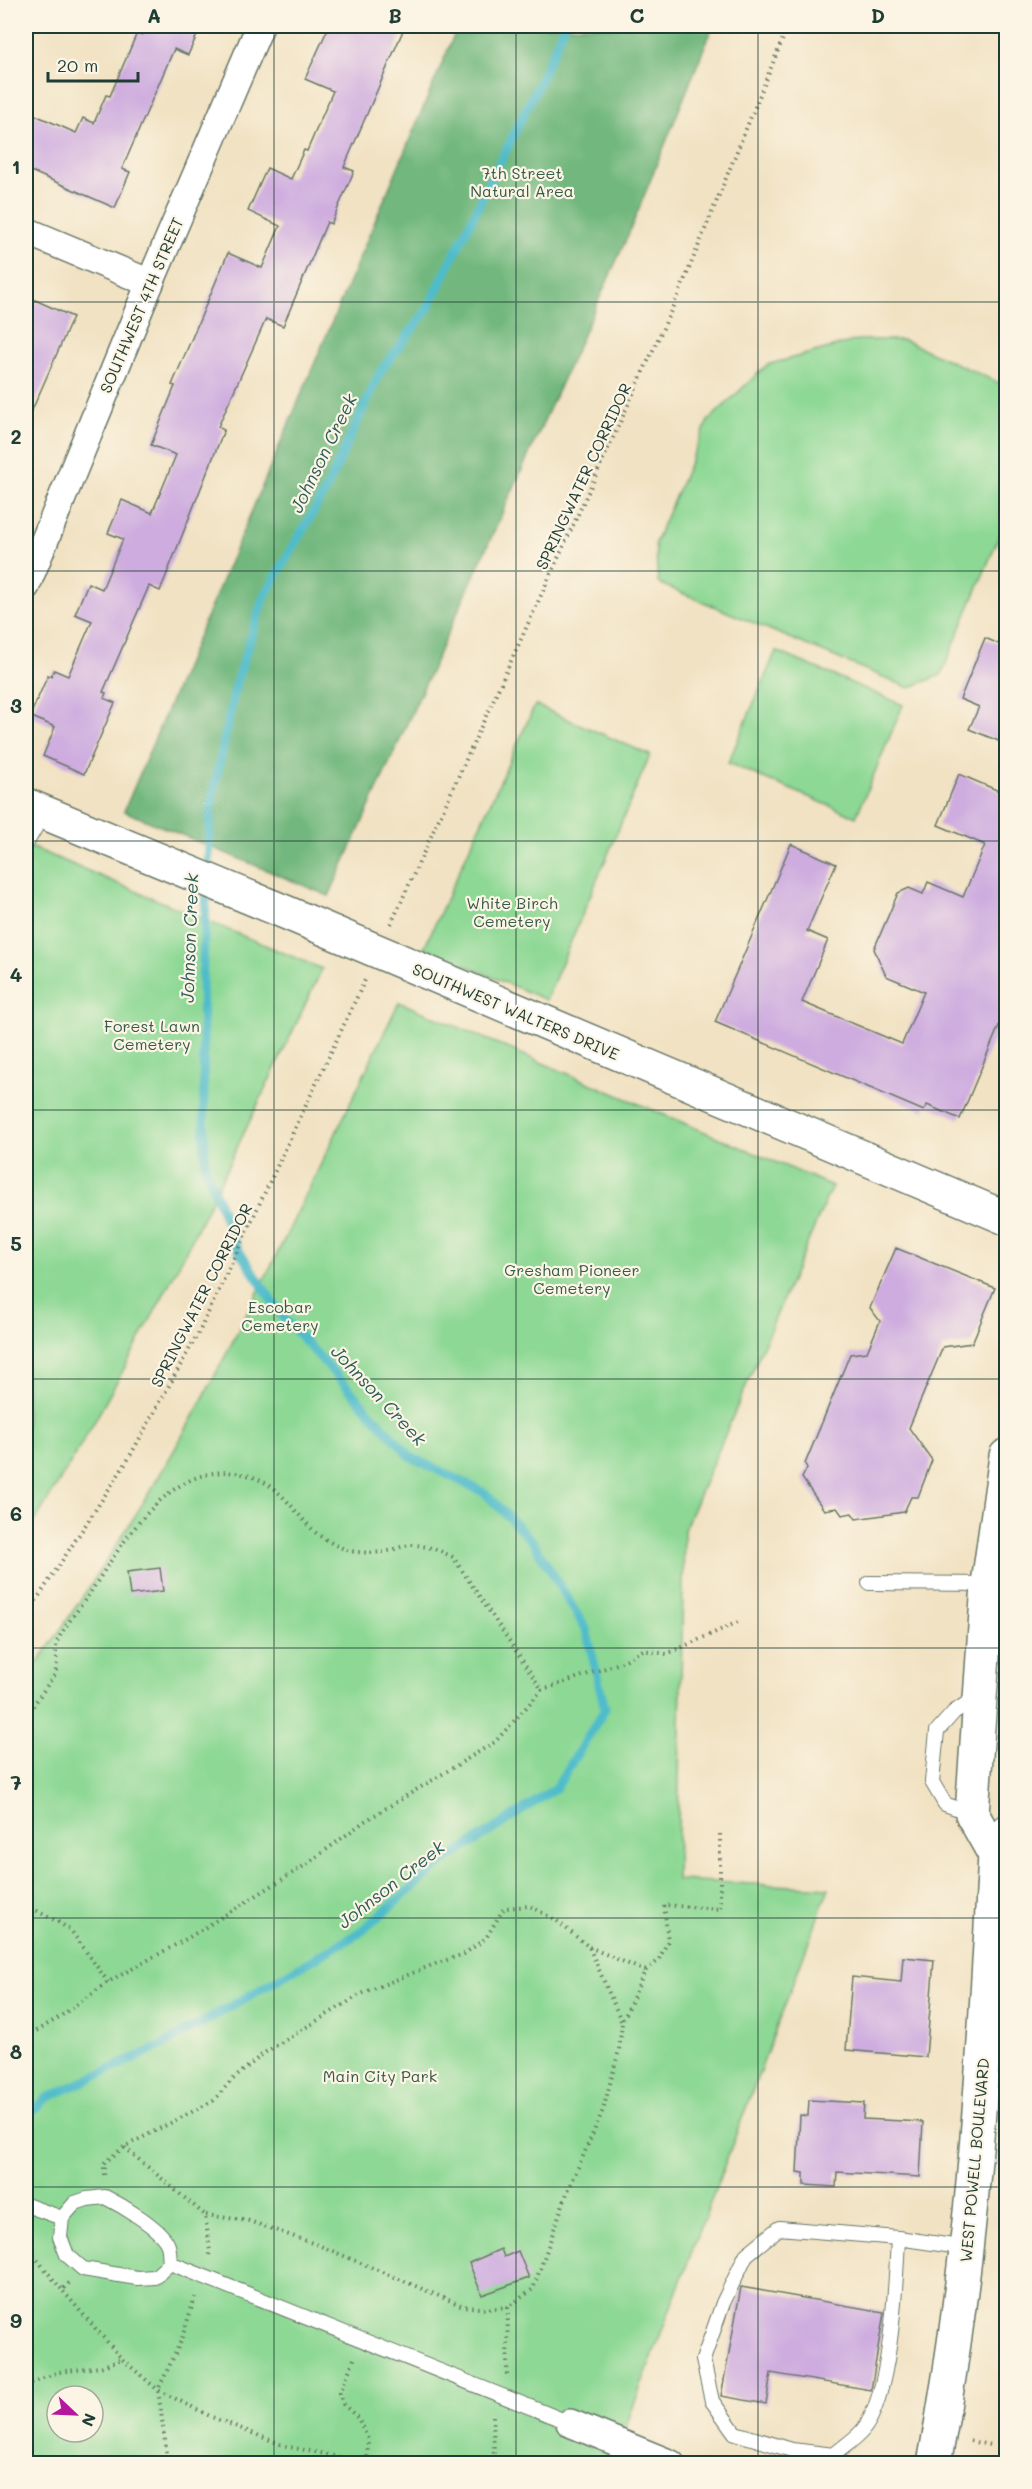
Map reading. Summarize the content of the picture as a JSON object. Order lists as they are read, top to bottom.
{
  "streets": {
    "main road": ["SOUTHWEST WALTERS DRIVE", "WEST POWELL BOULEVARD"],
    "street": ["SOUTHWEST 4TH STREET"],
    "path": ["SPRINGWATER CORRIDOR"]
  },
  "water": ["Johnson Creek"],
  "parks": [
    "7th Street Natural Area",
    "White Birch Cemetery",
    "Forest Lawn Cemetery",
    "Gresham Pioneer Cemetery",
    "Escobar Cemetery",
    "Main City Park"
  ],
  "scale_bar": "20 m",
  "north": "bottom right",
  "grid": {
    "columns": [
      "A",
      "B",
      "C",
      "D"
    ],
    "rows": [
      "1",
      "2",
      "3",
      "4",
      "5",
      "6",
      "7",
      "8",
      "9"
    ]
  }
}
